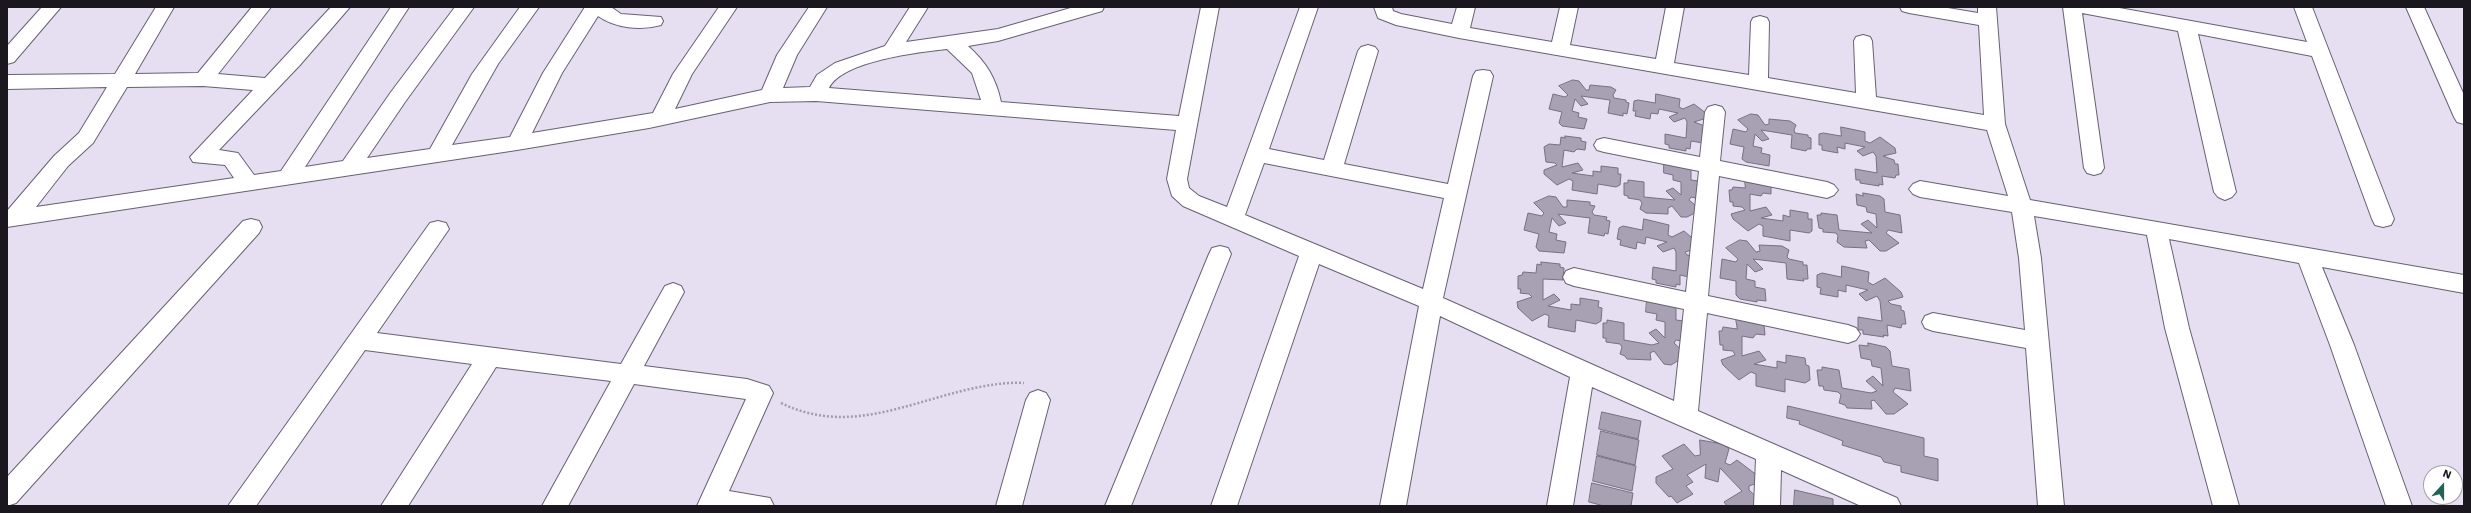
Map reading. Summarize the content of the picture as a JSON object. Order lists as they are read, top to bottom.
{
  "north": "top"
}
